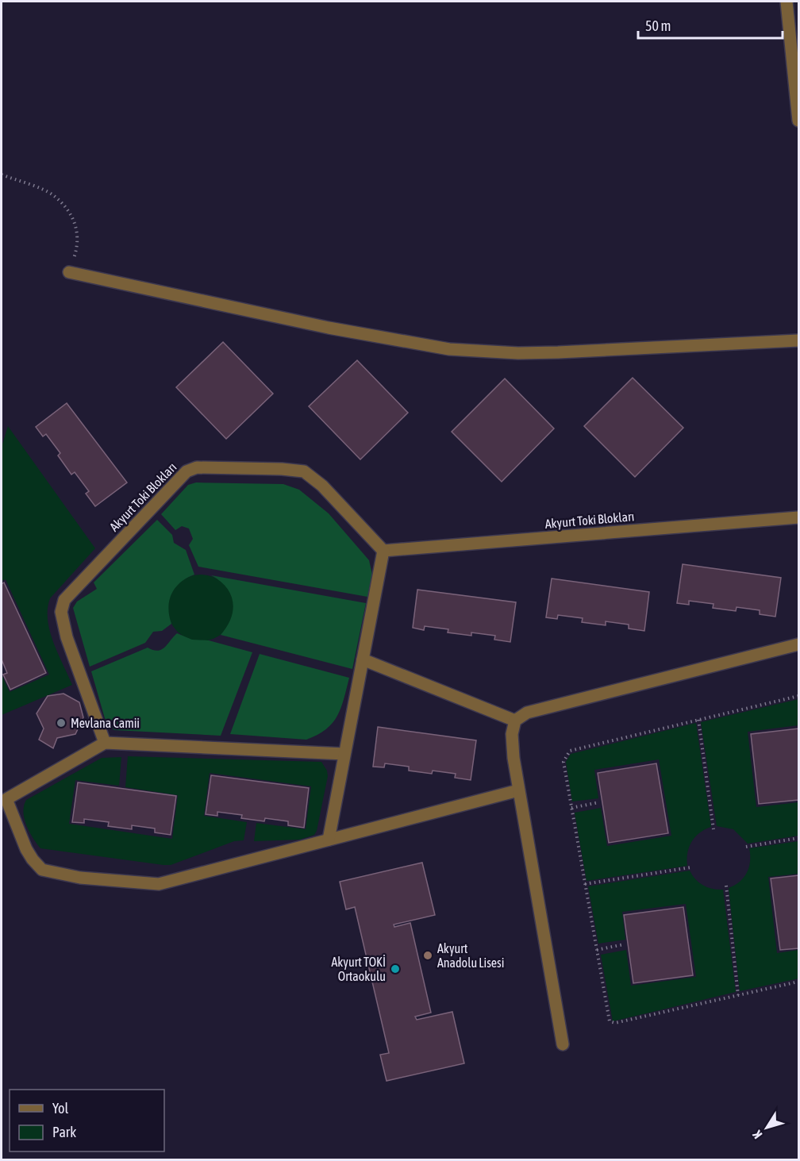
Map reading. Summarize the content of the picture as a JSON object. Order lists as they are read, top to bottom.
{
  "streets": {
    "street": ["Akyurt Toki Blokları"]
  },
  "places": ["Mevlana Camii", "Akyurt Anadolu Lisesi", "Akyurt TOKİ Ortaokulu"],
  "legend": ["Yol", "Park"],
  "scale_bar": "50 m",
  "north": "bottom left"
}
